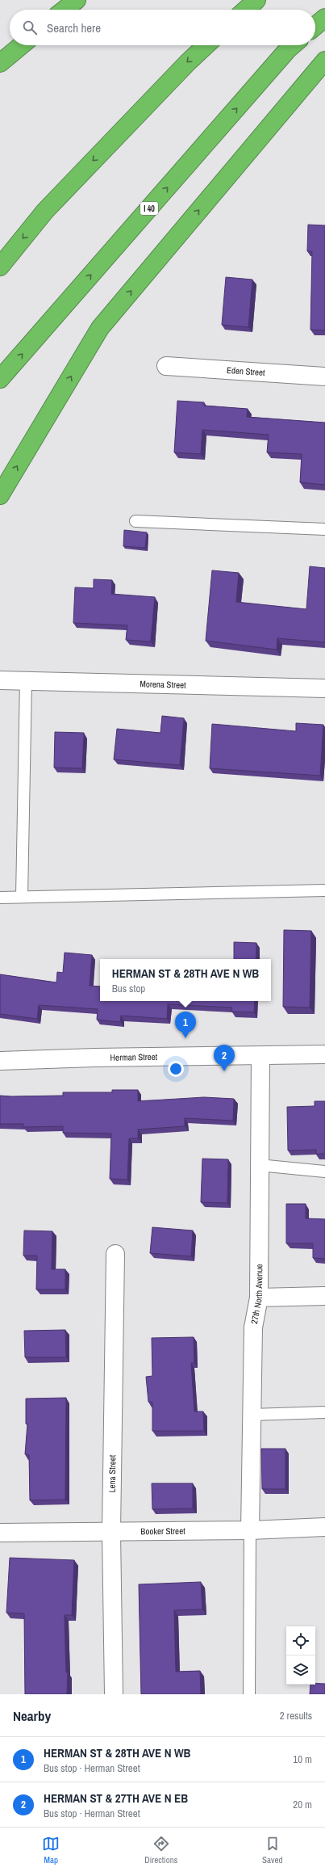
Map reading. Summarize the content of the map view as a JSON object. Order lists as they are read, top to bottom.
{
  "streets": {
    "highway": ["I 40"],
    "street": [
      "Eden Street",
      "Morena Street",
      "Herman Street",
      "27th North Avenue",
      "Lena Street",
      "Booker Street"
    ]
  },
  "crossings": [
    ["Herman Street", "27th North Avenue"],
    ["27th North Avenue", "Booker Street"],
    ["Lena Street", "Booker Street"]
  ],
  "page": {
    "search": "Search here",
    "popup": ["HERMAN ST & 28TH AVE N WB", "Bus stop"],
    "pins": ["1", "2"],
    "heading": ["Nearby", "2 results"],
    "list": [
      {
        "mark": "1",
        "name": "HERMAN ST & 28TH AVE N WB",
        "note": "Bus stop · Herman Street",
        "value": "10 m"
      },
      {
        "mark": "2",
        "name": "HERMAN ST & 27TH AVE N EB",
        "note": "Bus stop · Herman Street",
        "value": "20 m"
      }
    ],
    "nav": ["Map", "Directions", "Saved"]
  }
}
